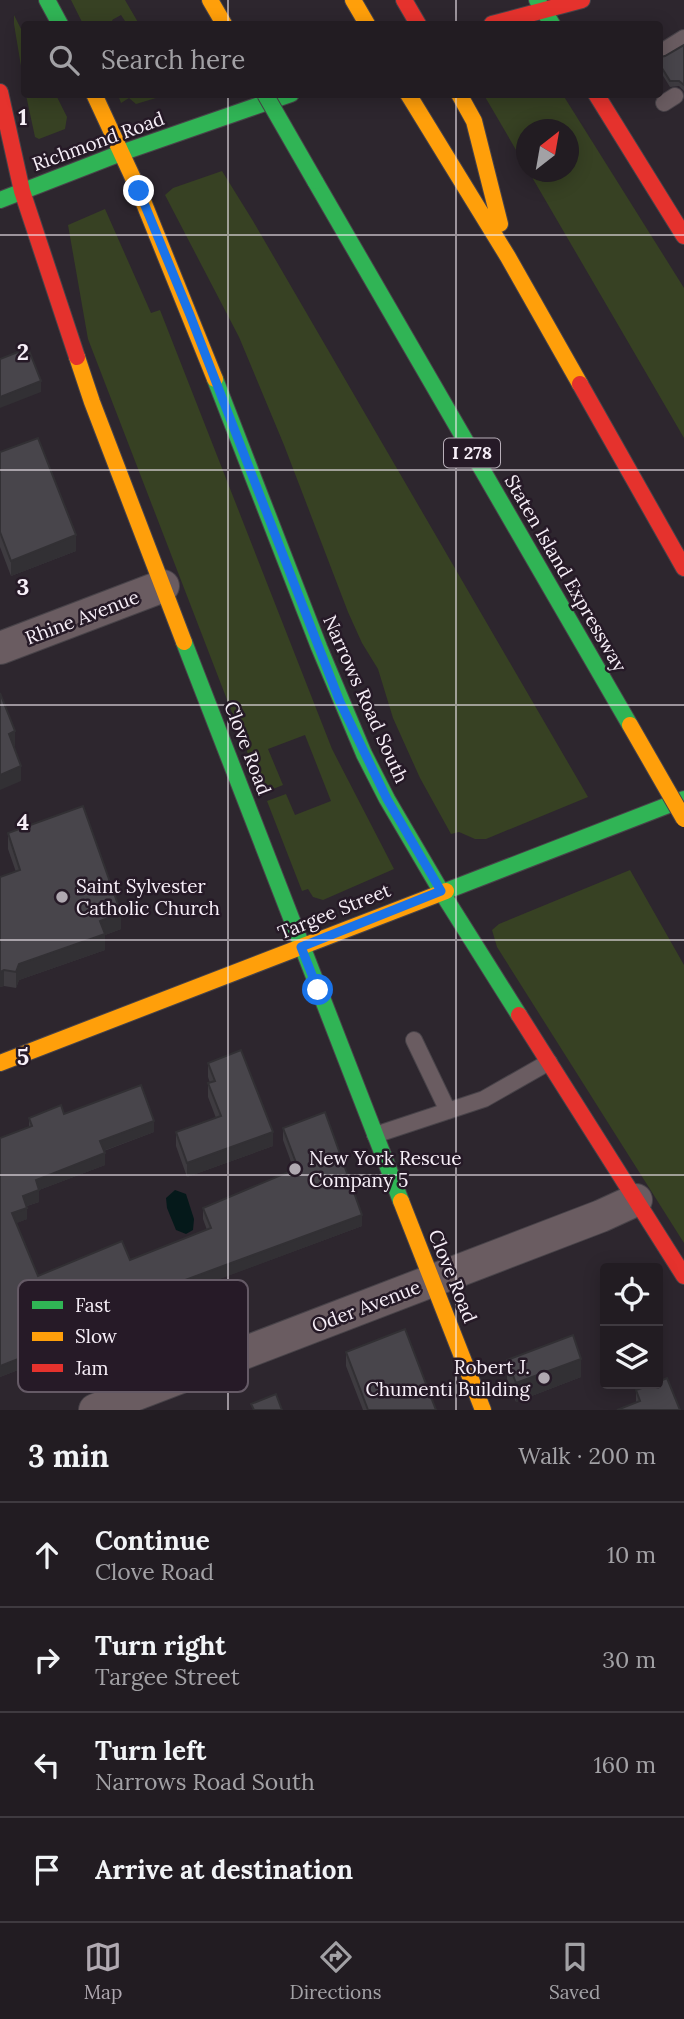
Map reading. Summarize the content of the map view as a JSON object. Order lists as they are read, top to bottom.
{
  "streets": {
    "main road": [
      "Richmond Road",
      "I 278",
      "Staten Island Expressway",
      "Narrows Road South",
      "Clove Road",
      "Targee Street"
    ],
    "street": ["Rhine Avenue", "Oder Avenue"]
  },
  "crossings": [
    ["Richmond Road", "Narrows Road South"],
    ["Richmond Road", "Clove Road"],
    ["Rhine Avenue", "Clove Road"],
    ["Narrows Road South", "Targee Street"],
    ["Narrows Road South", "Oder Avenue"],
    ["Clove Road", "Targee Street"],
    ["Clove Road", "Oder Avenue"]
  ],
  "places": ["Saint Sylvester Catholic Church", "New York Rescue Company 5", "Robert J. Chumenti Building"],
  "legend": ["Fast", "Slow", "Jam"],
  "north": "top right",
  "page": {
    "search": "Search here",
    "heading": ["3 min", "Walk · 200 m"],
    "list": [
      ["Continue", "Clove Road", "10 m"],
      ["Turn right", "Targee Street", "30 m"],
      ["Turn left", "Narrows Road South", "160 m"],
      "Arrive at destination"
    ],
    "nav": ["Map", "Directions", "Saved"]
  },
  "grid": {
    "rows": [
      "1",
      "2",
      "3",
      "4",
      "5"
    ]
  }
}
